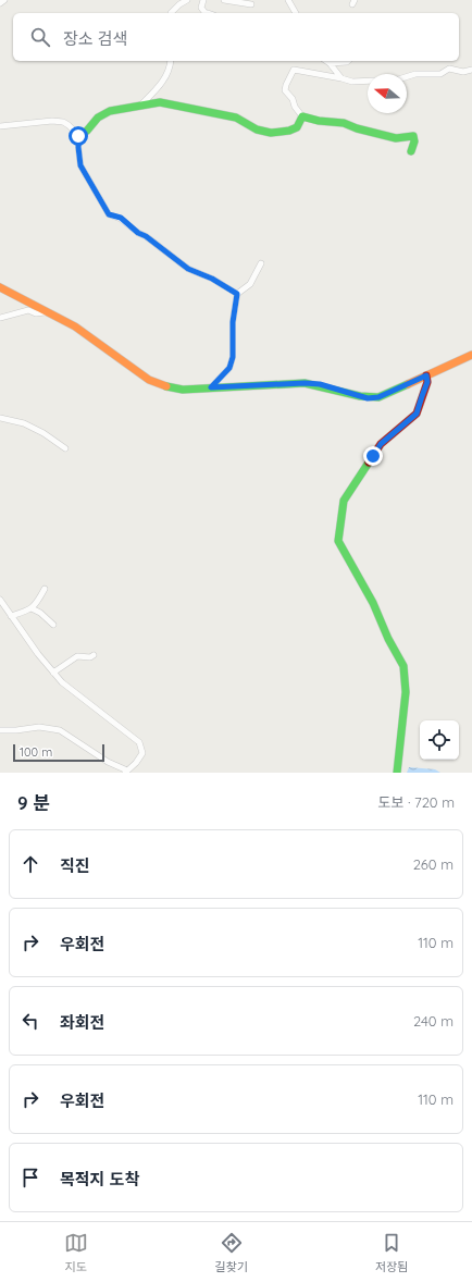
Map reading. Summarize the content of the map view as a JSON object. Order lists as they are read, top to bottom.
{
  "scale_bar": "100 m",
  "north": "left",
  "page": {
    "search": "장소 검색",
    "scale": "100 m",
    "heading": ["9 분", "도보 · 720 m"],
    "list": [
      ["직진", "260 m"],
      ["우회전", "110 m"],
      ["좌회전", "240 m"],
      ["우회전", "110 m"],
      "목적지 도착"
    ],
    "nav": ["지도", "길찾기", "저장됨"]
  }
}
